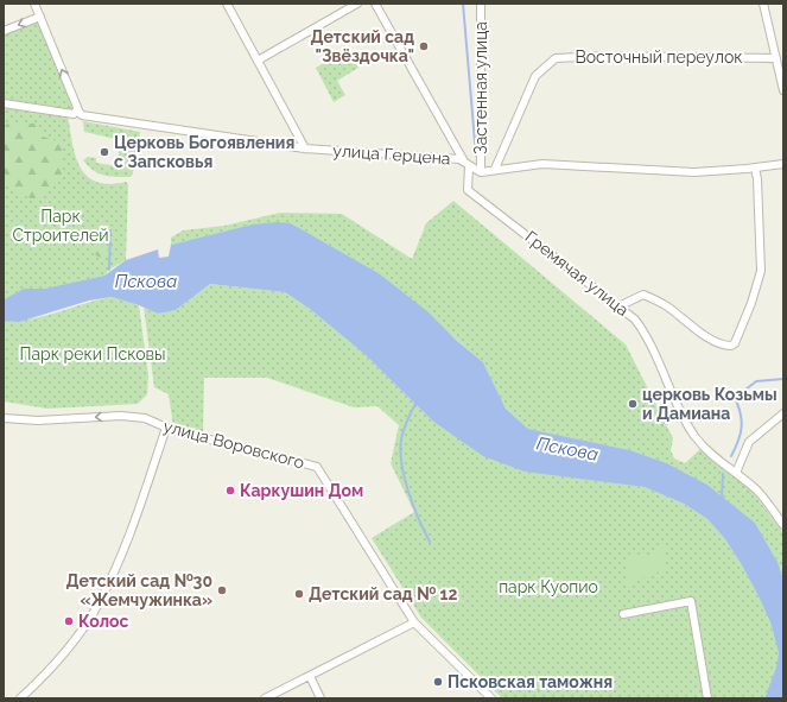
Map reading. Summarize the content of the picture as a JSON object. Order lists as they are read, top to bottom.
{
  "streets": {
    "street": [
      "Восточный переулок",
      "Застенная улица",
      "улица Герцена",
      "Гремячая улица",
      "улица Воровского"
    ]
  },
  "crossings": [
    ["Застенная улица", "улица Герцена"],
    ["улица Герцена", "Гремячая улица"]
  ],
  "water": ["Пскова"],
  "parks": ["Парк Строителей", "Парк реки Псковы", "парк Куопио"],
  "places": [
    "Детский сад \"Звёздочка\"",
    "Церковь Богоявления с Запсковья",
    "церковь Козьмы и Дамиана",
    "Каркушин Дом",
    "Детский сад №30 «Жемчужинка»",
    "Детский сад № 12",
    "Колос",
    "Псковская таможня"
  ]
}
